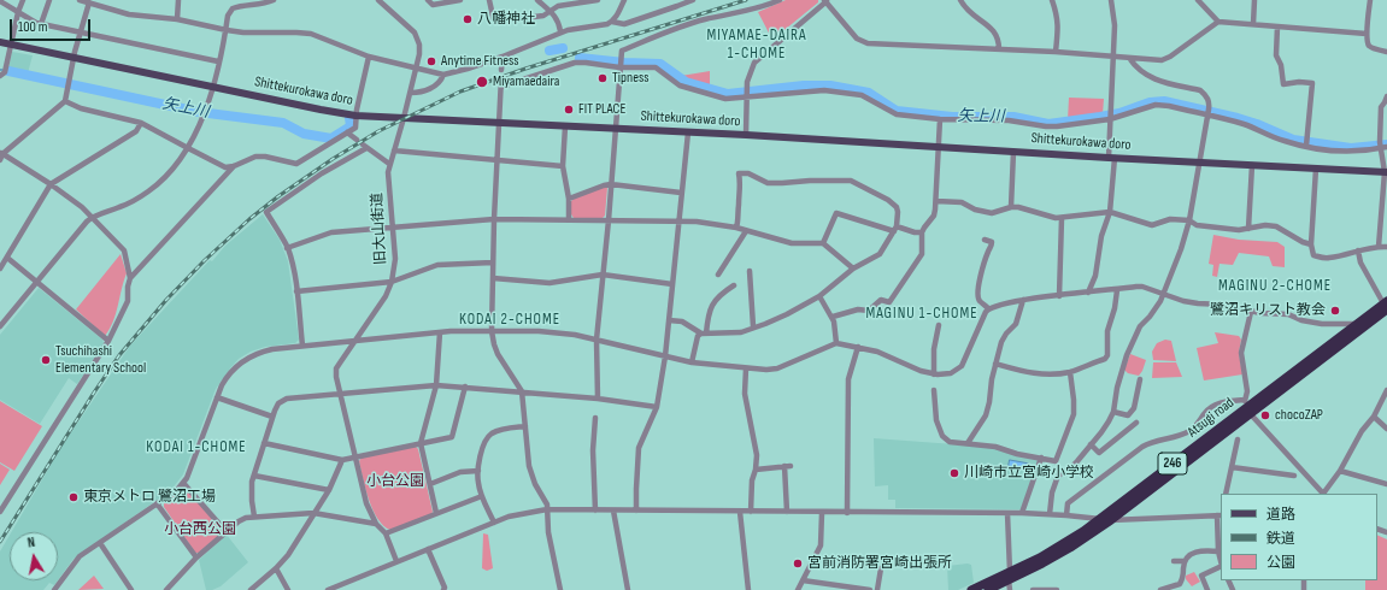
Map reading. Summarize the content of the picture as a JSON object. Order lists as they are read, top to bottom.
{
  "streets": {
    "highway": ["Atsugi road", "246"],
    "main road": ["Shittekurokawa doro"],
    "street": ["旧大山街道"]
  },
  "crossings": [
    ["Shittekurokawa doro", "旧大山街道"]
  ],
  "districts": [
    "MIYAMAE-DAIRA 1-CHOME",
    "MAGINU 2-CHOME",
    "MAGINU 1-CHOME",
    "KODAI 2-CHOME",
    "KODAI 1-CHOME"
  ],
  "water": ["矢上川"],
  "parks": ["小台公園", "小台西公園"],
  "places": [
    "八幡神社",
    "Anytime Fitness",
    "Tipness",
    "Miyamaedaira",
    "FIT PLACE",
    "鷺沼キリスト教会",
    "Tsuchihashi Elementary School",
    "chocoZAP",
    "川崎市立宮崎小学校",
    "東京メトロ 鷺沼工場",
    "宮前消防署宮崎出張所"
  ],
  "legend": ["道路", "鉄道", "公園"],
  "scale_bar": "100 m",
  "north": "top"
}
